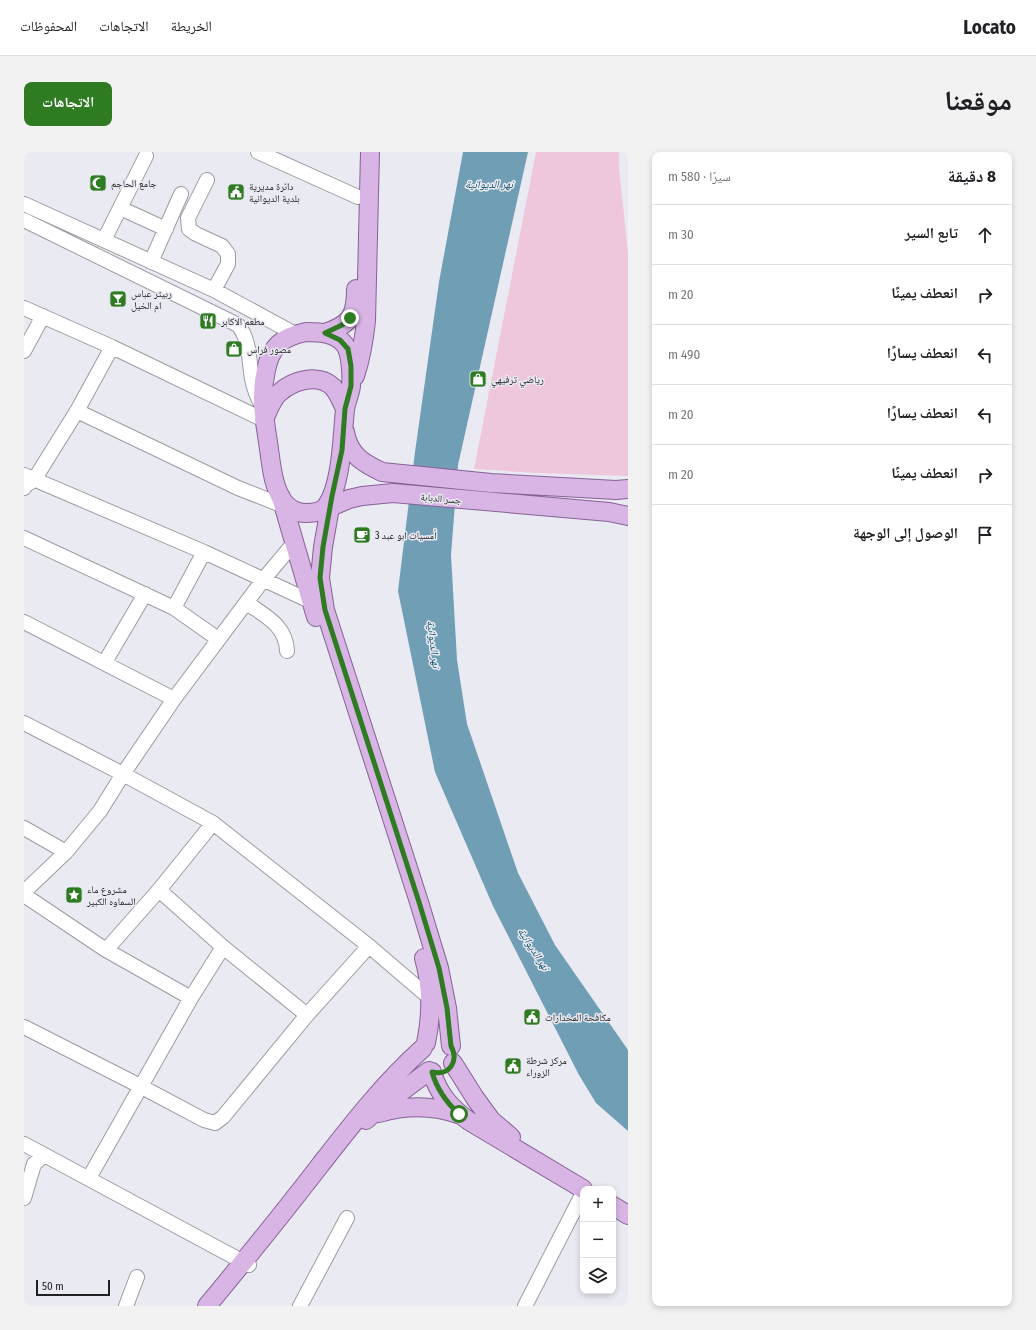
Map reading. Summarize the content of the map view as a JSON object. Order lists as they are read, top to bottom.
{
  "streets": {
    "main road": ["جسر الدبابة"]
  },
  "water": ["نهر الديوانية"],
  "places": {
    "mosque": ["جامع الحاجم"],
    "public building": ["دائرة مديرية بلدية الديوانية", "مكافحة المخدارات", "مركز شرطة الزوراء"],
    "bar": ["ربيتر عباس ام الخيل"],
    "restaurant": ["مطعم الاكابر"],
    "shop": ["مصور فراس", "رياضي ترفيهي"],
    "cafe": ["أمسيات ابو عبد 3"],
    "place": ["مشروع ماء السماوه الكبير"]
  },
  "scale_bar": "50 m",
  "page": {
    "header": "Locato",
    "nav": ["الخريطة", "الاتجاهات", "المحفوظات"],
    "title": "موقعنا",
    "buttons": "الاتجاهات",
    "heading": ["8 دقيقة", "سيرًا · 580 m"],
    "list": [
      ["تابع السير", "30 m"],
      ["انعطف يمينًا", "20 m"],
      ["انعطف يسارًا", "490 m"],
      ["انعطف يسارًا", "20 m"],
      ["انعطف يمينًا", "20 m"],
      "الوصول إلى الوجهة"
    ],
    "map_buttons": ["+", "−"],
    "scale": "50 m"
  }
}
